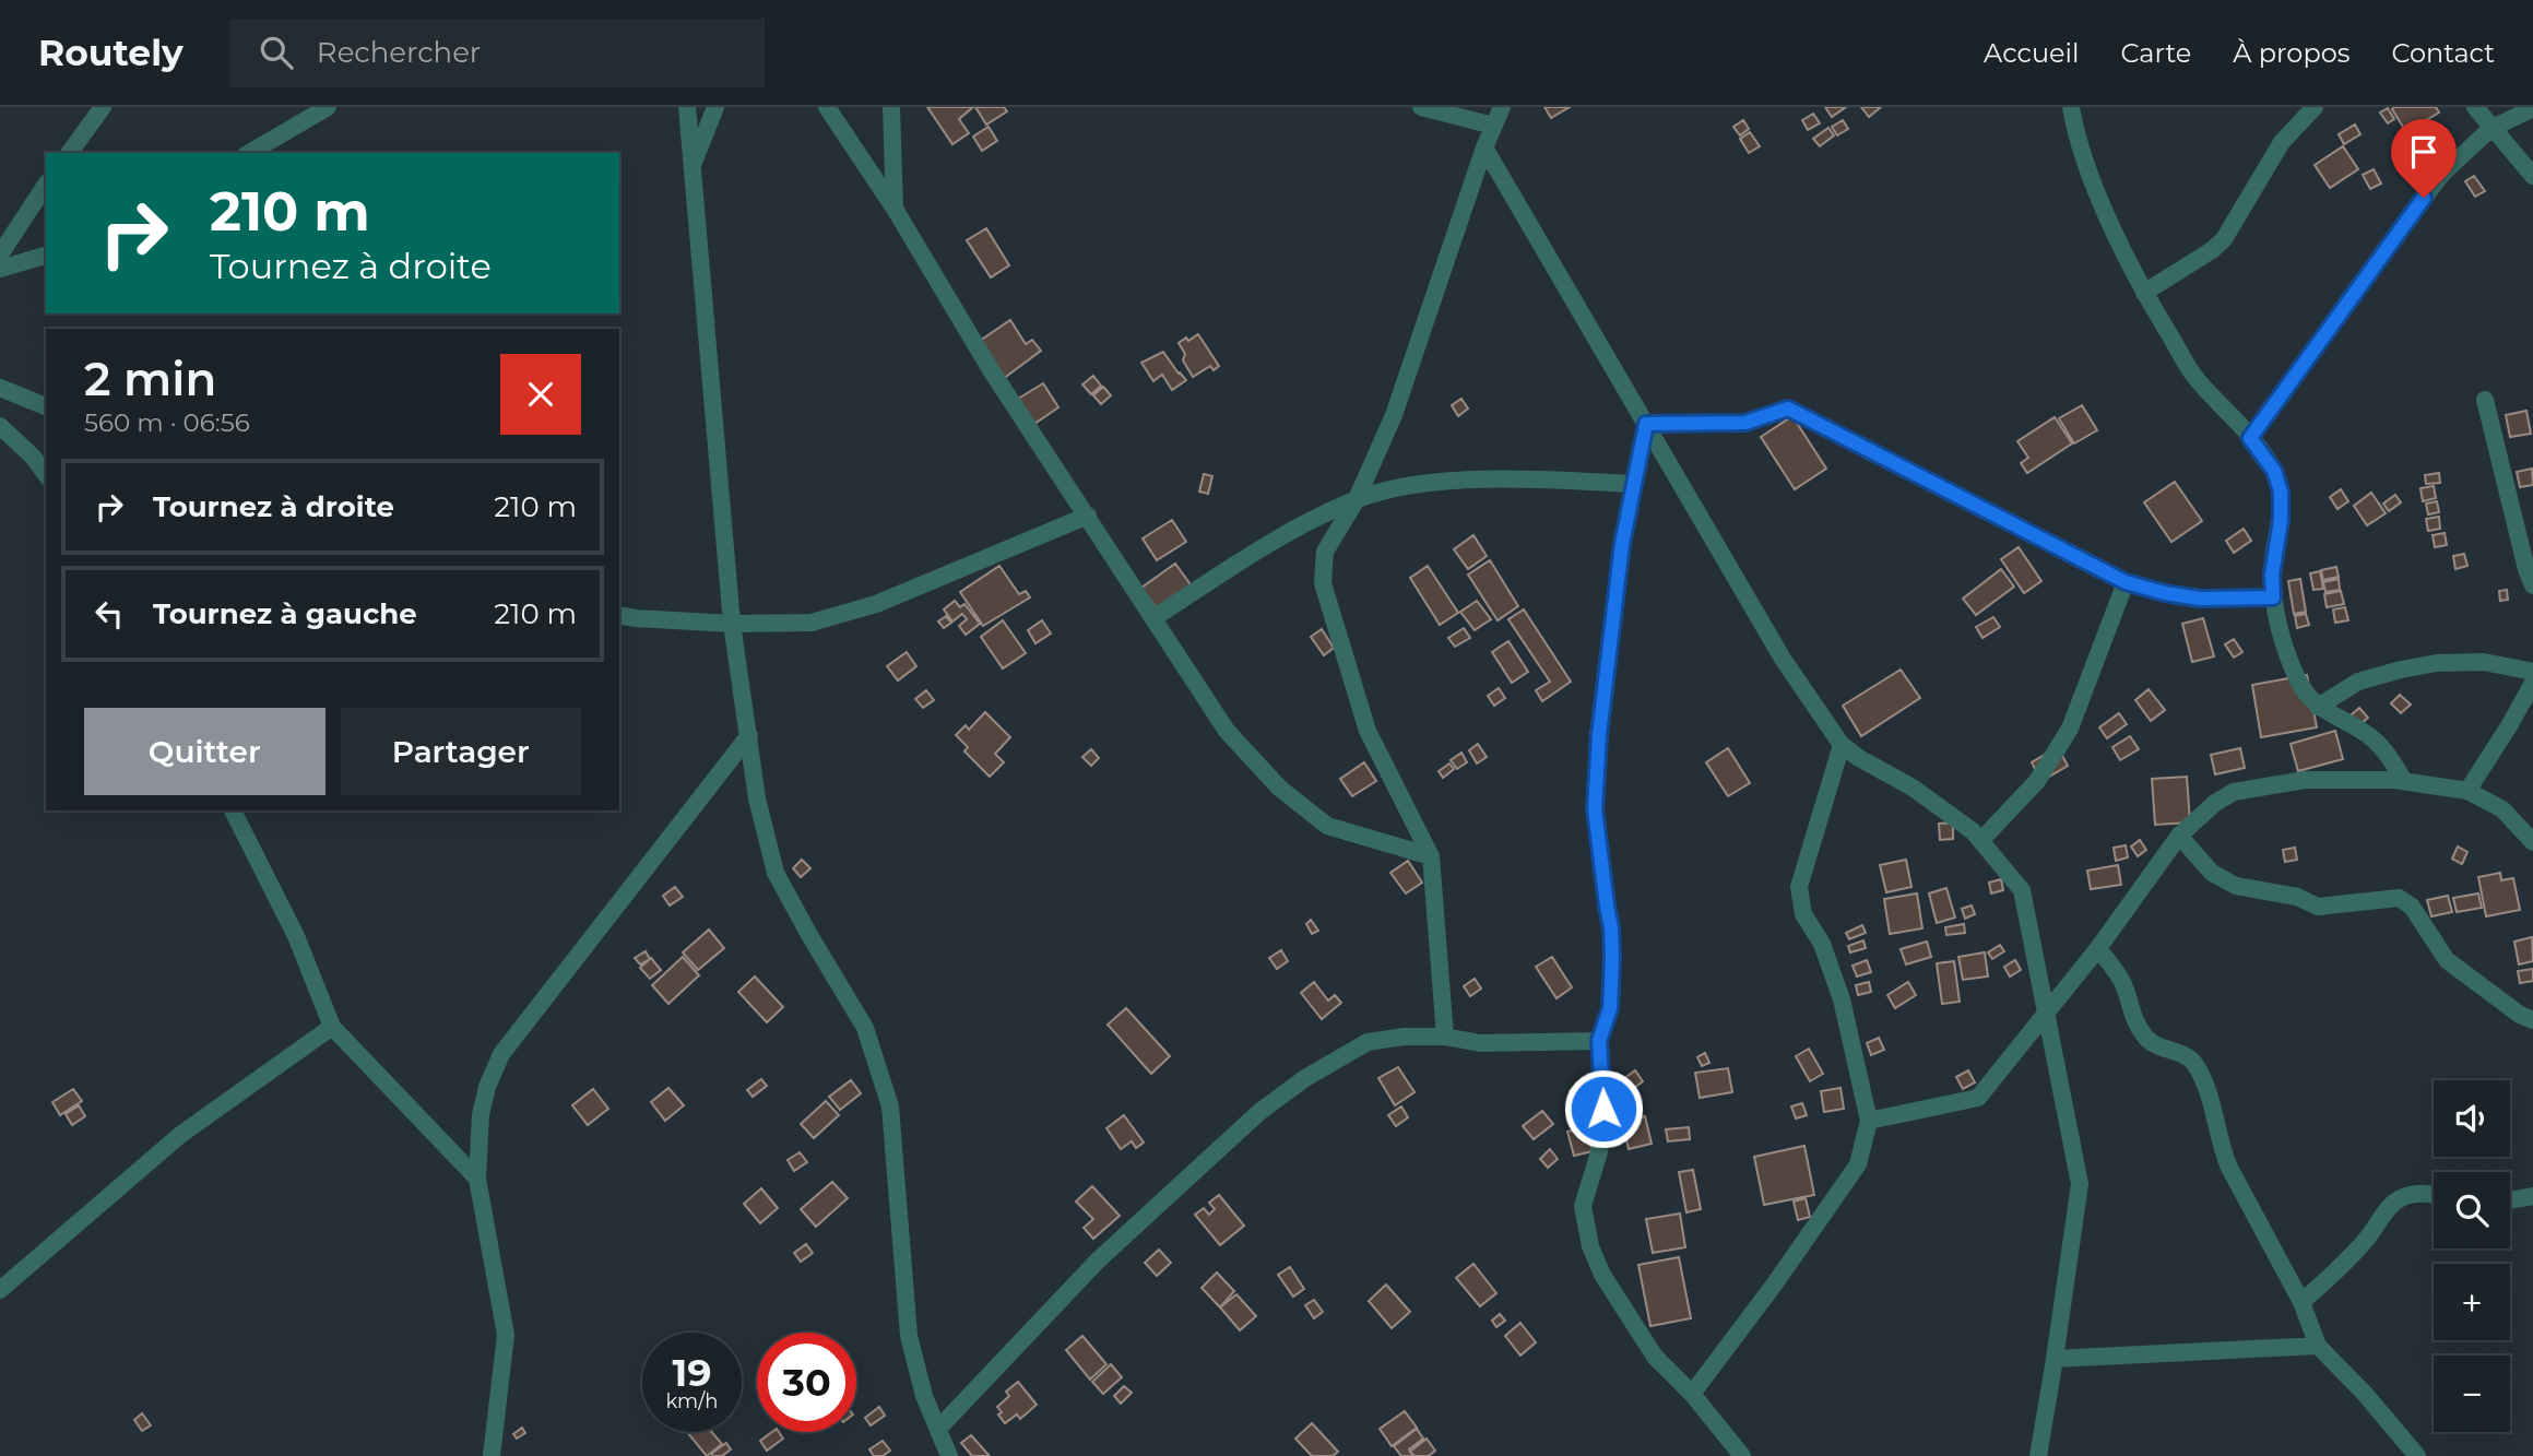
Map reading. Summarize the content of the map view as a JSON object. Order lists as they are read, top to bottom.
{
  "page": {
    "header": "Routely",
    "search": "Rechercher",
    "nav": [
      "Accueil",
      "Carte",
      "À propos",
      "Contact"
    ],
    "turn": ["210 m", "Tournez à droite"],
    "heading": ["2 min", "560 m · 06:56"],
    "list": [
      {
        "name": "Tournez à droite",
        "value": "210 m"
      },
      {
        "name": "Tournez à gauche",
        "value": "210 m"
      }
    ],
    "buttons": ["Quitter", "Partager"],
    "map_buttons": ["+", "−"],
    "speed": "19 km/h",
    "limit": "30"
  }
}
